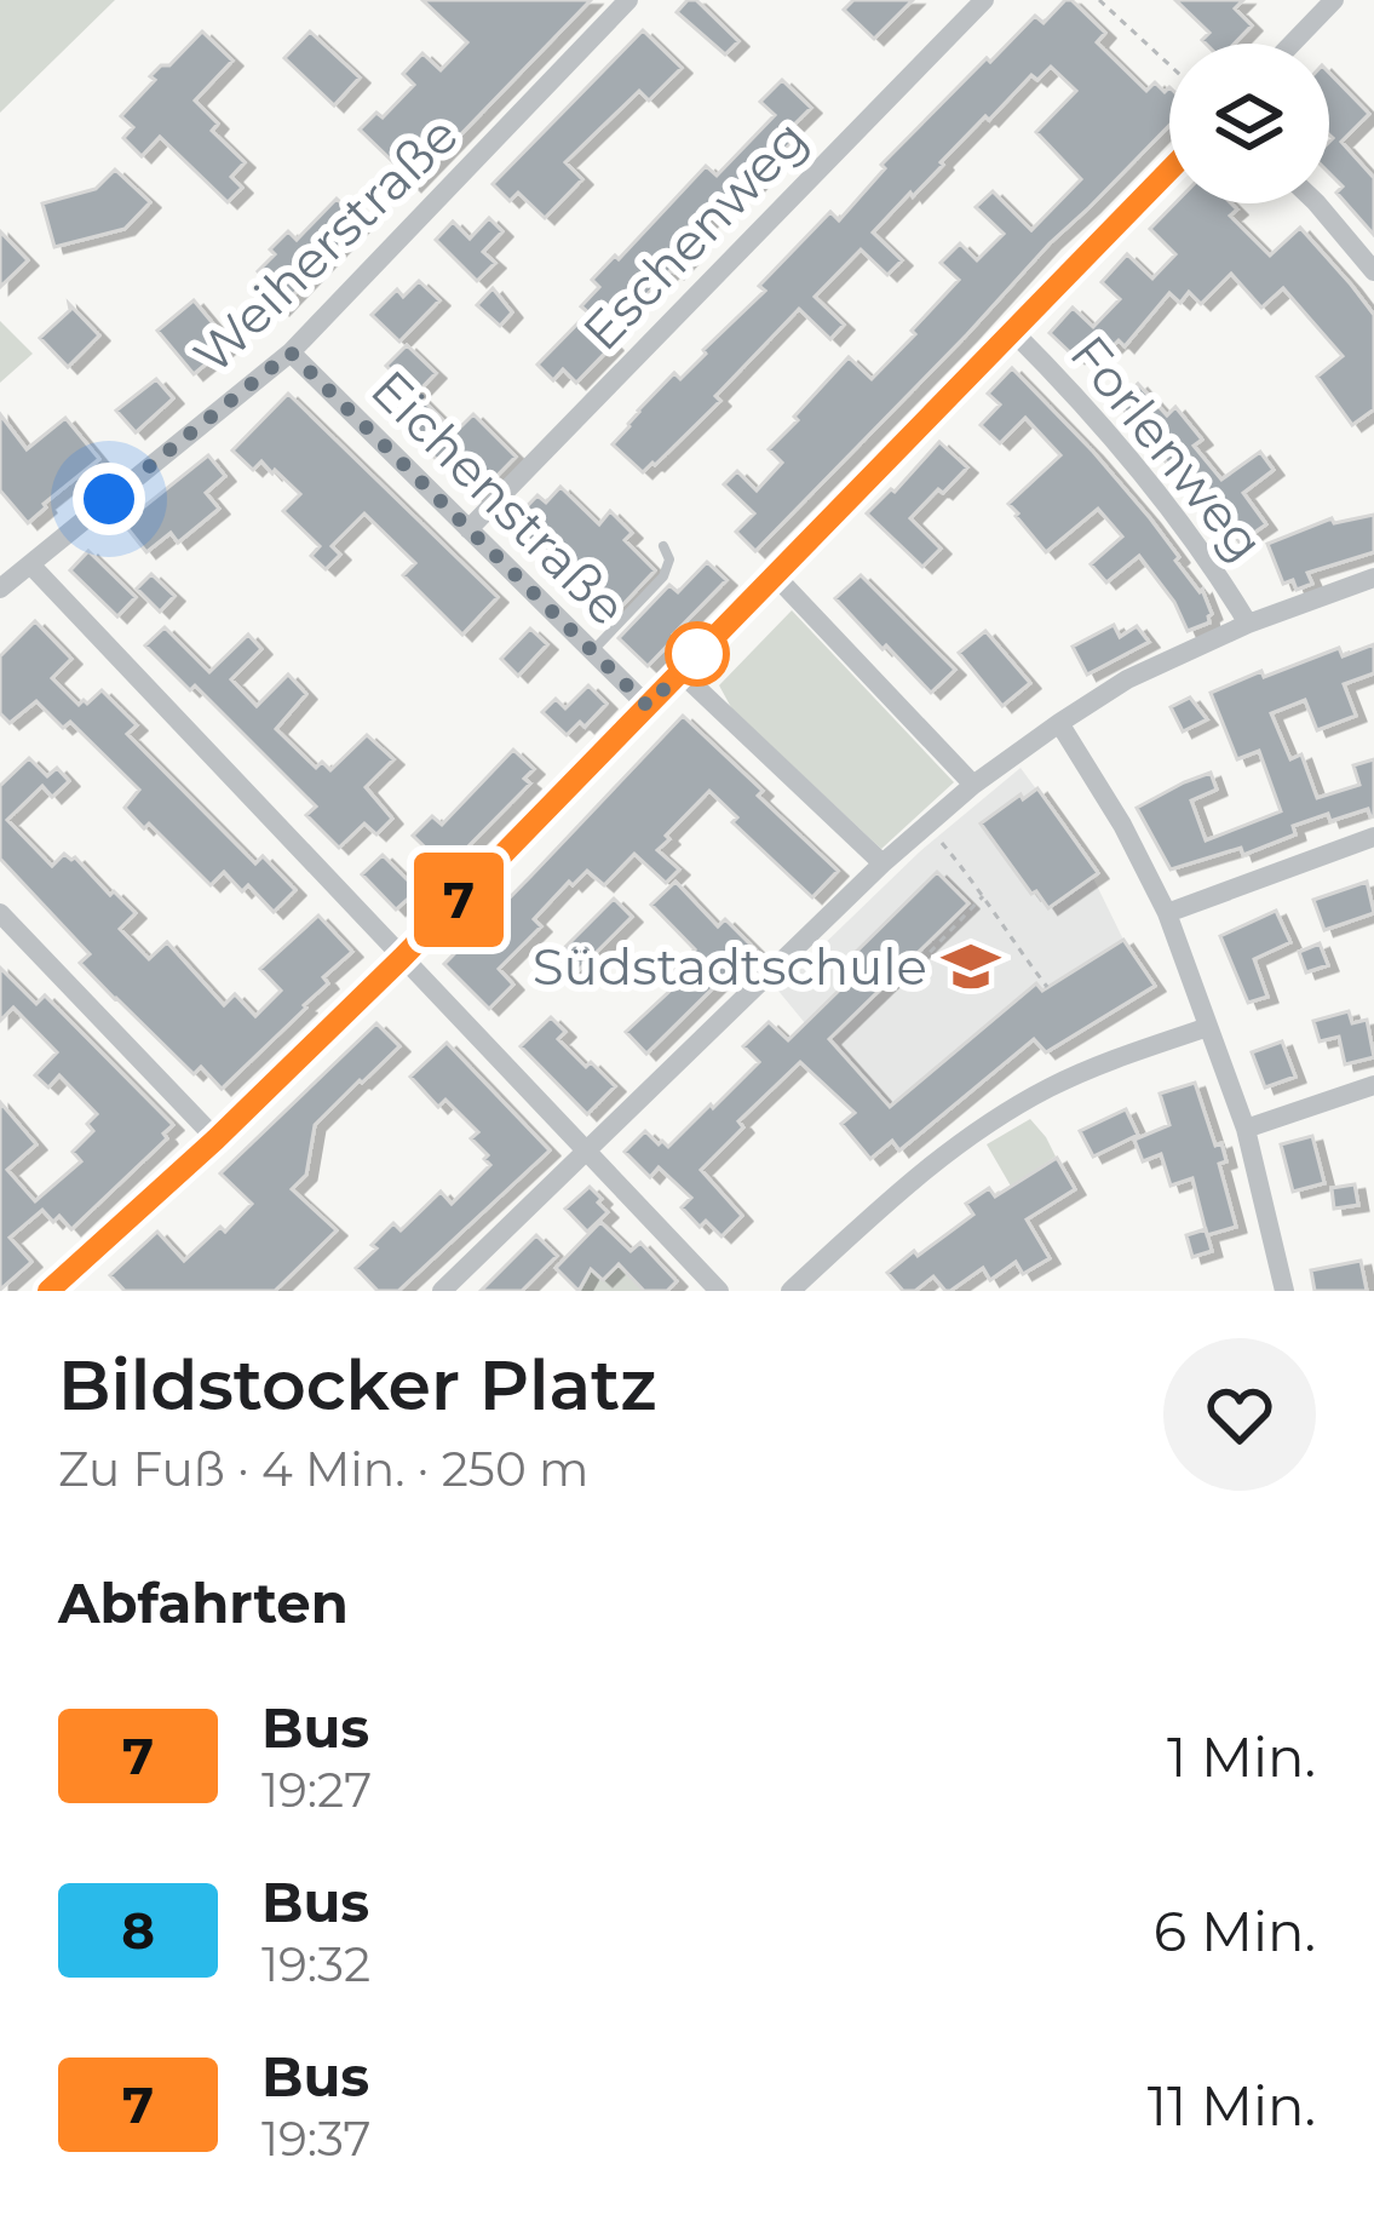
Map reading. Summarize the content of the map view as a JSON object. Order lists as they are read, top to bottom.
{
  "streets": {
    "street": [
      "Eschenweg",
      "Weiherstraße",
      "Forlenweg",
      "Eichenstraße"
    ]
  },
  "crossings": [
    ["Eschenweg", "Eichenstraße"],
    ["Weiherstraße", "Eichenstraße"]
  ],
  "places": {
    "school or university": ["Südstadtschule"]
  },
  "lines": ["bus line 7"],
  "page": {
    "on_map": "7",
    "heading": [
      ["Bildstocker Platz", "Zu Fuß · 4 Min. · 250 m"],
      "Abfahrten"
    ],
    "list": [
      {
        "mark": "7",
        "name": "Bus",
        "note": "19:27",
        "value": "1 Min."
      },
      {
        "mark": "8",
        "name": "Bus",
        "note": "19:32",
        "value": "6 Min."
      },
      {
        "mark": "7",
        "name": "Bus",
        "note": "19:37",
        "value": "11 Min."
      }
    ]
  }
}
